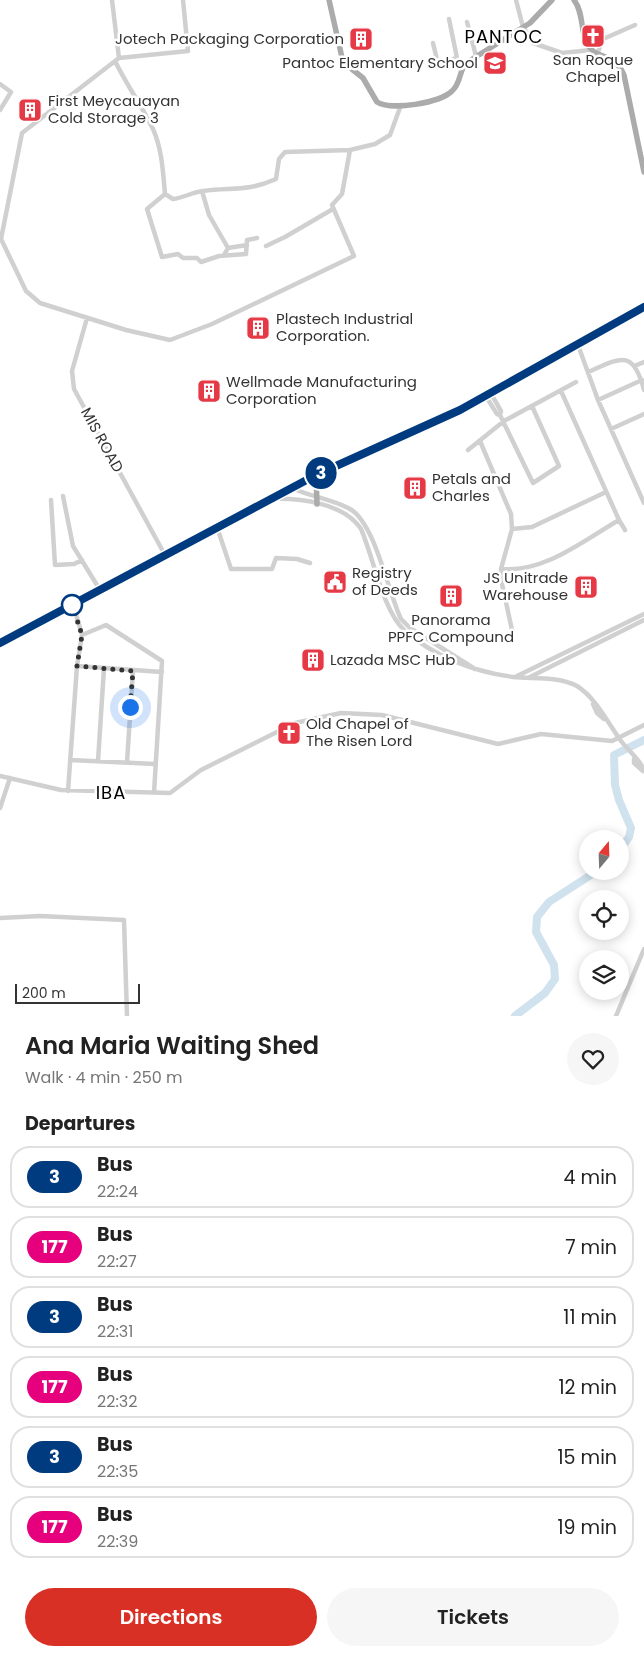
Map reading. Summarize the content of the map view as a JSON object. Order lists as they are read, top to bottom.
{
  "streets": {
    "street": ["MIS ROAD"]
  },
  "districts": ["PANTOC", "IBA"],
  "places": {
    "church": ["San Roque Chapel", "Old Chapel of The Risen Lord"],
    "building": [
      "Jotech Packaging Corporation",
      "First Meycauayan Cold Storage 3",
      "Plastech Industrial Corporation.",
      "Wellmade Manufacturing Corporation",
      "Petals and Charles",
      "JS Unitrade Warehouse",
      "Panorama PPFC Compound",
      "Lazada MSC Hub"
    ],
    "school or university": ["Pantoc Elementary School"],
    "public building": ["Registry of Deeds"]
  },
  "lines": ["bus line 3"],
  "scale_bar": "200 m",
  "north": "top",
  "page": {
    "on_map": "3",
    "scale": "200 m",
    "heading": [
      ["Ana Maria Waiting Shed", "Walk · 4 min · 250 m"],
      "Departures"
    ],
    "list": [
      {
        "mark": "3",
        "name": "Bus",
        "note": "22:24",
        "value": "4 min"
      },
      {
        "mark": "177",
        "name": "Bus",
        "note": "22:27",
        "value": "7 min"
      },
      {
        "mark": "3",
        "name": "Bus",
        "note": "22:31",
        "value": "11 min"
      },
      {
        "mark": "177",
        "name": "Bus",
        "note": "22:32",
        "value": "12 min"
      },
      {
        "mark": "3",
        "name": "Bus",
        "note": "22:35",
        "value": "15 min"
      },
      {
        "mark": "177",
        "name": "Bus",
        "note": "22:39",
        "value": "19 min"
      }
    ],
    "buttons": ["Directions", "Tickets"]
  }
}
